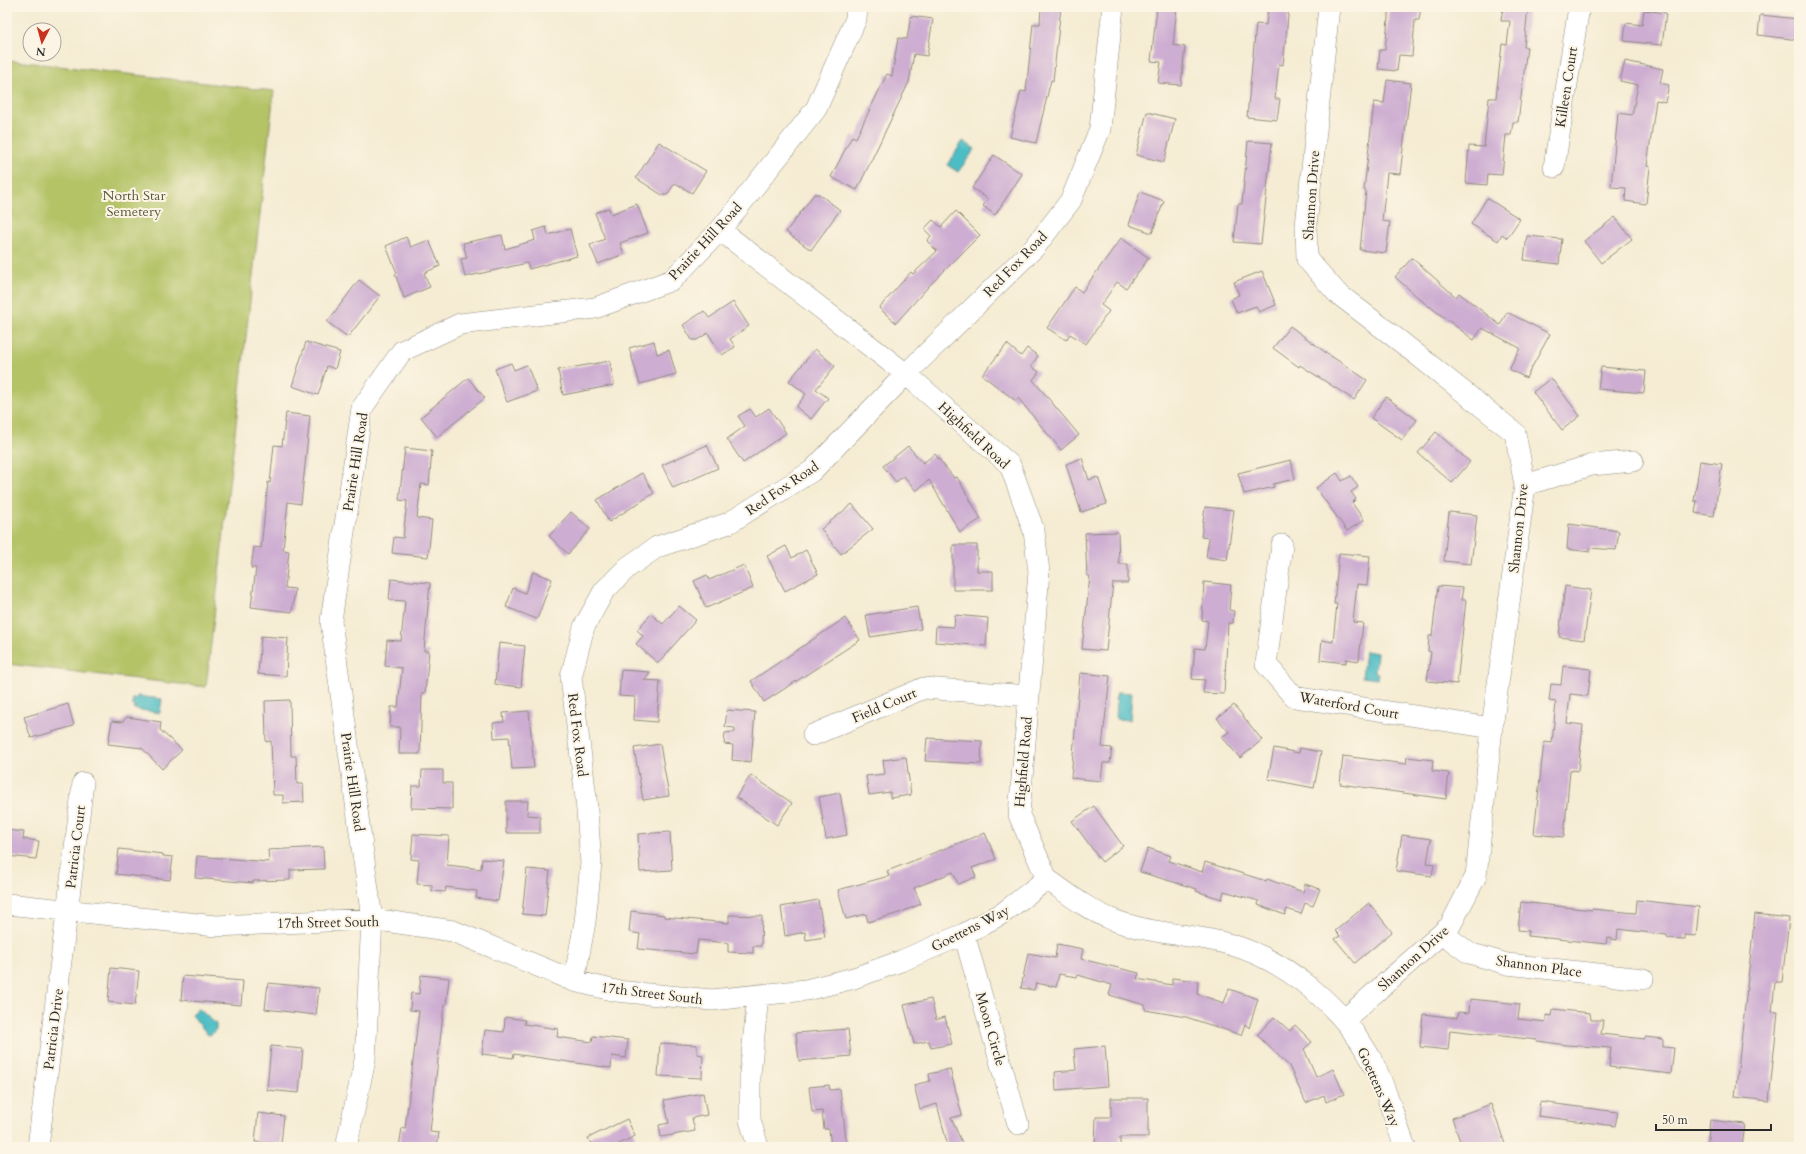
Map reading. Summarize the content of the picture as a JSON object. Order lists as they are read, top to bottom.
{
  "streets": {
    "street": [
      "Killeen Court",
      "Shannon Drive",
      "Prairie Hill Road",
      "Red Fox Road",
      "Highfield Road",
      "Field Court",
      "Waterford Court",
      "Patricia Court",
      "17th Street South",
      "Goettens Way",
      "Shannon Place",
      "Patricia Drive",
      "Moon Circle"
    ]
  },
  "crossings": [
    ["Shannon Drive", "Waterford Court"],
    ["Shannon Drive", "Goettens Way"],
    ["Shannon Drive", "Shannon Place"],
    ["Prairie Hill Road", "Highfield Road"],
    ["Prairie Hill Road", "17th Street South"],
    ["Red Fox Road", "Highfield Road"],
    ["Red Fox Road", "17th Street South"],
    ["Highfield Road", "Field Court"],
    ["Highfield Road", "Goettens Way"],
    ["Patricia Court", "17th Street South"],
    ["Patricia Court", "Patricia Drive"],
    ["17th Street South", "Goettens Way"],
    ["17th Street South", "Patricia Drive"],
    ["Goettens Way", "Moon Circle"]
  ],
  "parks": ["North Star Semetery"],
  "scale_bar": "50 m",
  "north": "bottom"
}
